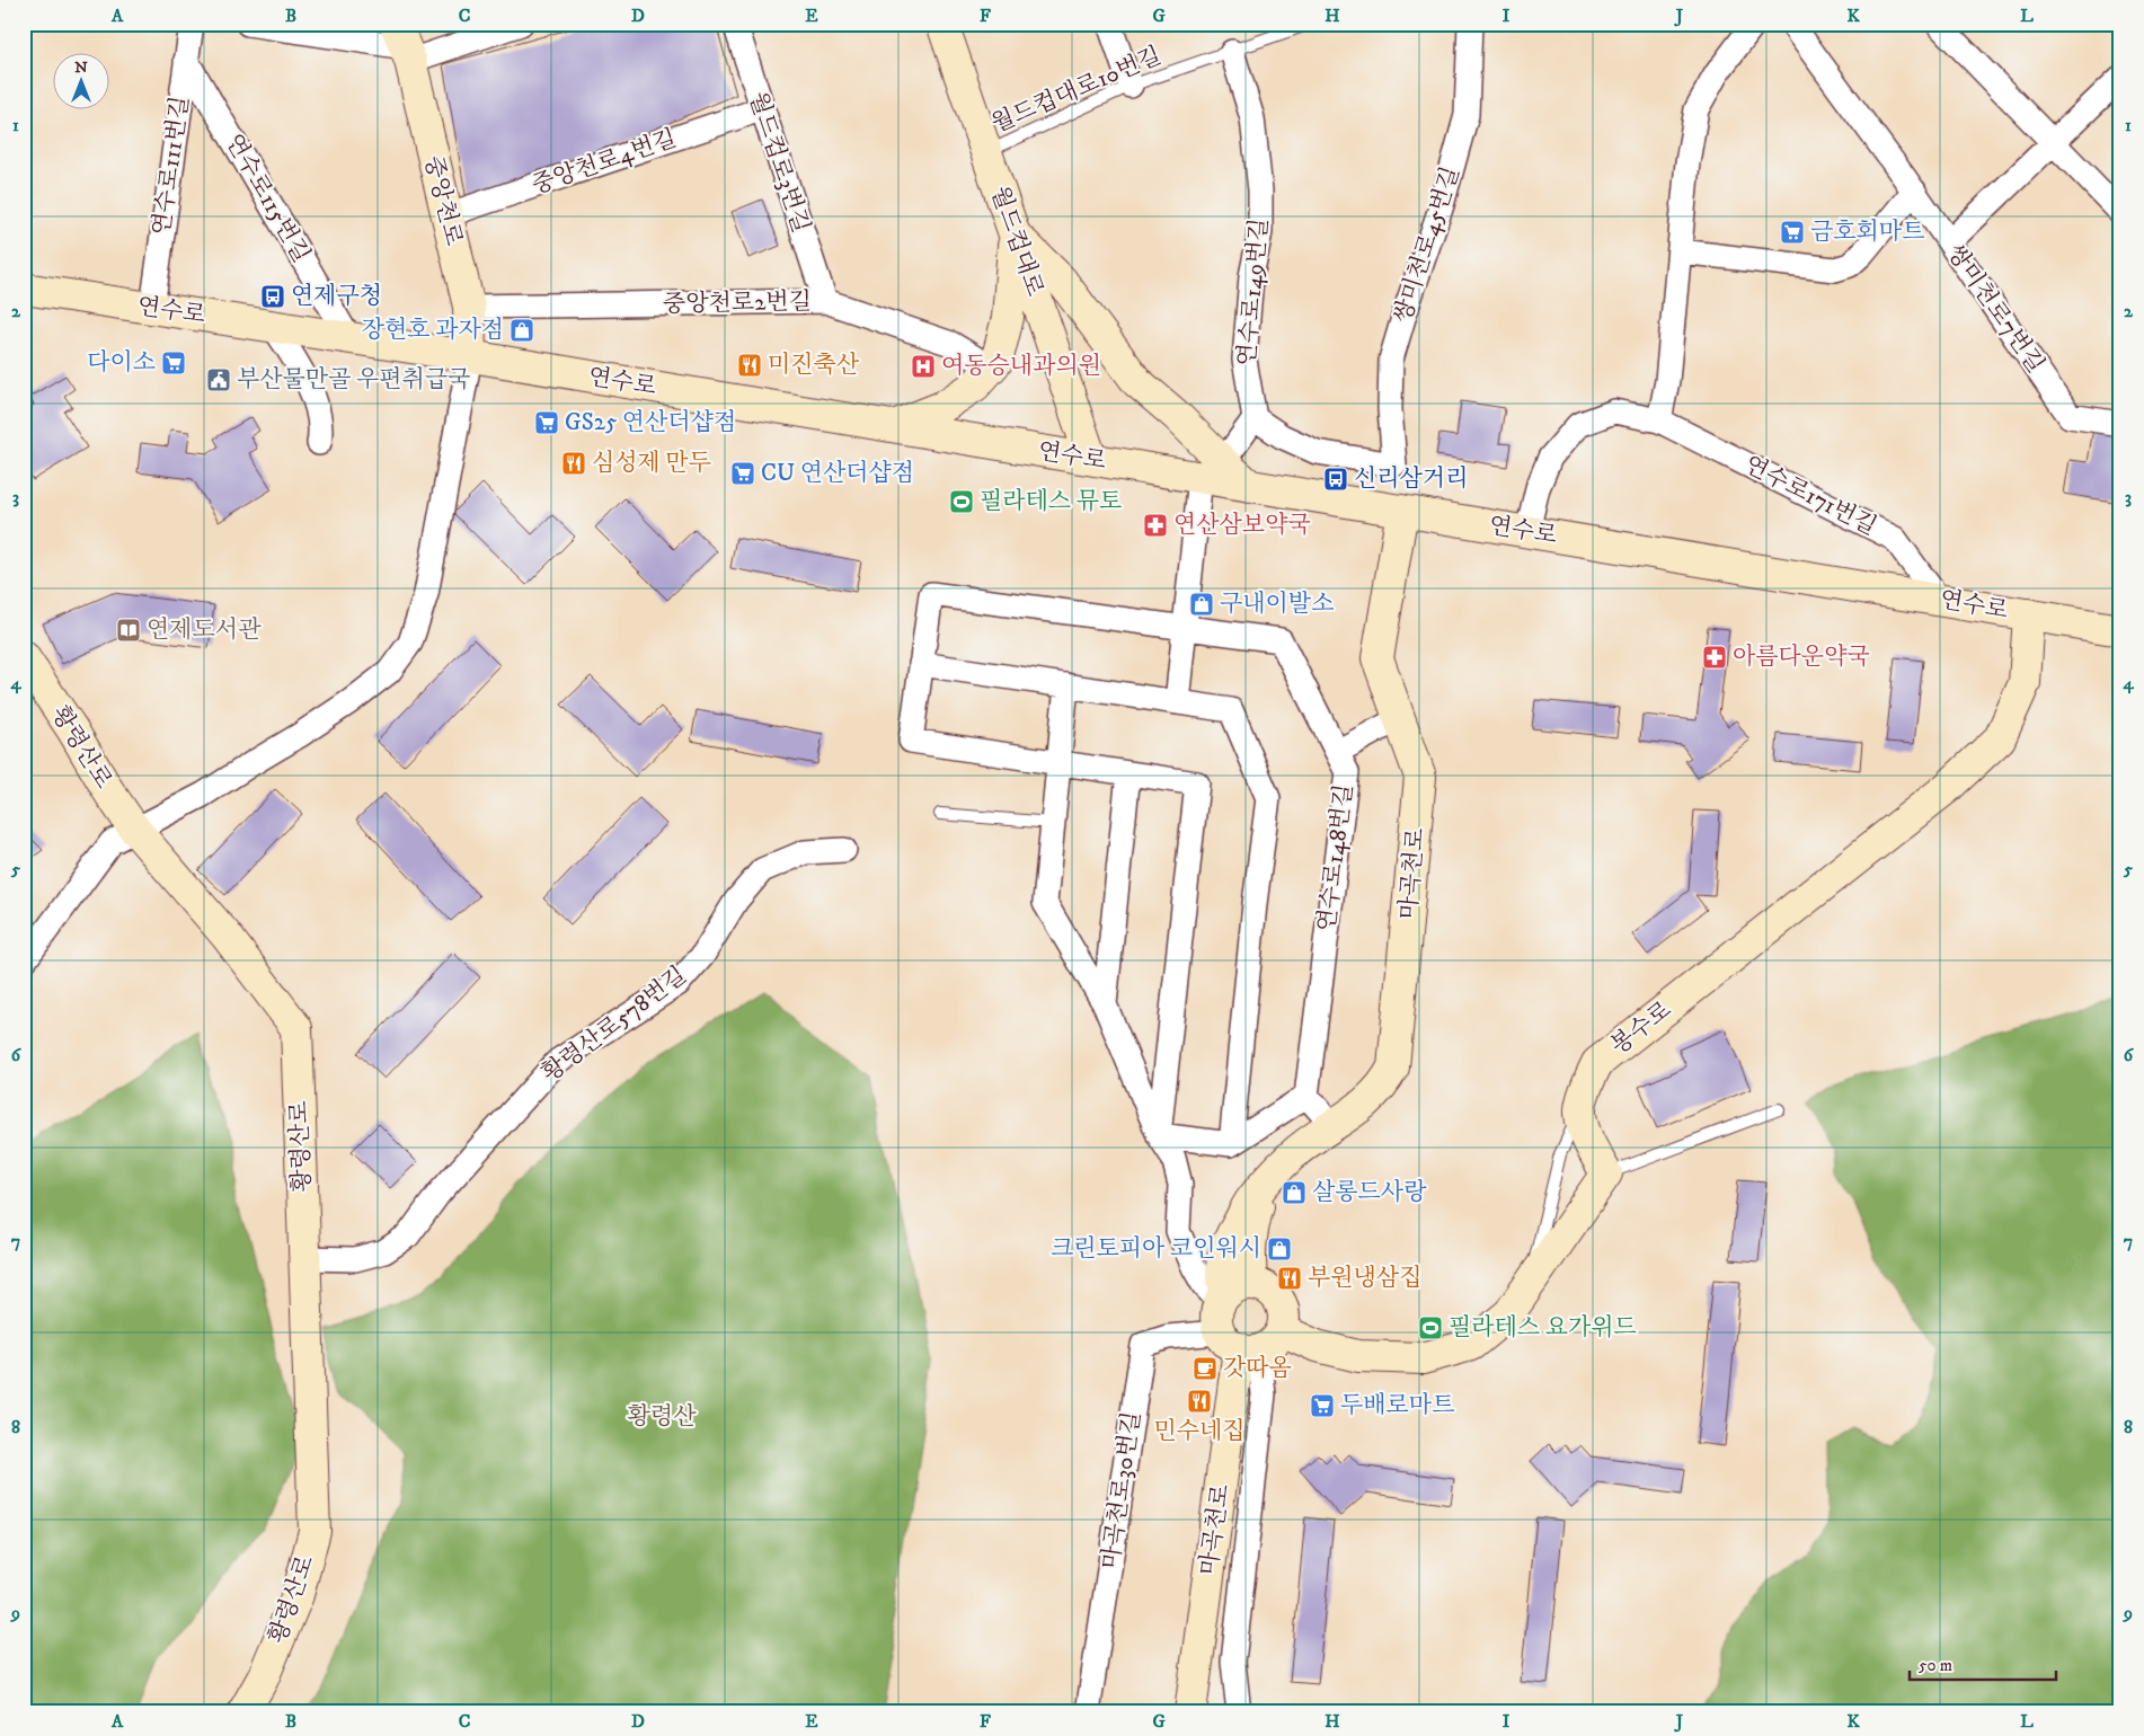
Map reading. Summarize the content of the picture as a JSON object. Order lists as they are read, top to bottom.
{
  "streets": {
    "street": [
      "중앙천로4번길",
      "월드컵로3번길",
      "연수로111번길",
      "연수로115번길",
      "중앙천로",
      "월드컵대로",
      "쌍미천로45번길",
      "연수로149번길",
      "중앙천로2번길",
      "쌍미천로7번길",
      "연수로",
      "연수로171번길",
      "황령산로",
      "연수로148번길",
      "마곡천로",
      "황령산로578번길",
      "봉수로",
      "마곡천로30번길"
    ],
    "lane": ["월드컵대로10번길"]
  },
  "crossings": [
    ["월드컵대로10번길", "월드컵대로"],
    ["월드컵대로10번길", "연수로149번길"],
    ["중앙천로4번길", "월드컵로3번길"],
    ["중앙천로4번길", "중앙천로"],
    ["월드컵로3번길", "중앙천로2번길"],
    ["연수로111번길", "연수로115번길"],
    ["연수로111번길", "연수로"],
    ["연수로115번길", "연수로"],
    ["중앙천로", "중앙천로2번길"],
    ["중앙천로", "연수로"],
    ["월드컵대로", "연수로"],
    ["쌍미천로45번길", "연수로149번길"],
    ["연수로", "연수로171번길"],
    ["연수로", "마곡천로"],
    ["연수로", "봉수로"],
    ["황령산로", "황령산로578번길"],
    ["마곡천로", "마곡천로30번길"]
  ],
  "parks": ["황령산"],
  "places": {
    "supermarket": [
      "금호회마트",
      "다이소",
      "GS25 연산더샵점",
      "CU 연산더샵점",
      "두배로마트"
    ],
    "bus stop": ["연제구청", "신리삼거리"],
    "shop": [
      "장현호 과자점",
      "구내이발소",
      "살롱드사랑",
      "크린토피아 코인워시"
    ],
    "restaurant": [
      "미진축산",
      "심성제 만두",
      "부원냉삼집",
      "민수네집"
    ],
    "hospital": ["여동승내과의원"],
    "public building": ["부산물만골 우편취급국"],
    "sports": ["필라테스 뮤토", "필라테스 요가위드"],
    "pharmacy": ["연산삼보약국", "아름다운약국"],
    "library": ["연제도서관"],
    "cafe": ["갓따옴"]
  },
  "scale_bar": "50 m",
  "north": "top",
  "grid": {
    "columns": [
      "A",
      "B",
      "C",
      "D",
      "E",
      "F",
      "G",
      "H",
      "I",
      "J",
      "K",
      "L"
    ],
    "rows": [
      "1",
      "2",
      "3",
      "4",
      "5",
      "6",
      "7",
      "8",
      "9"
    ]
  }
}
